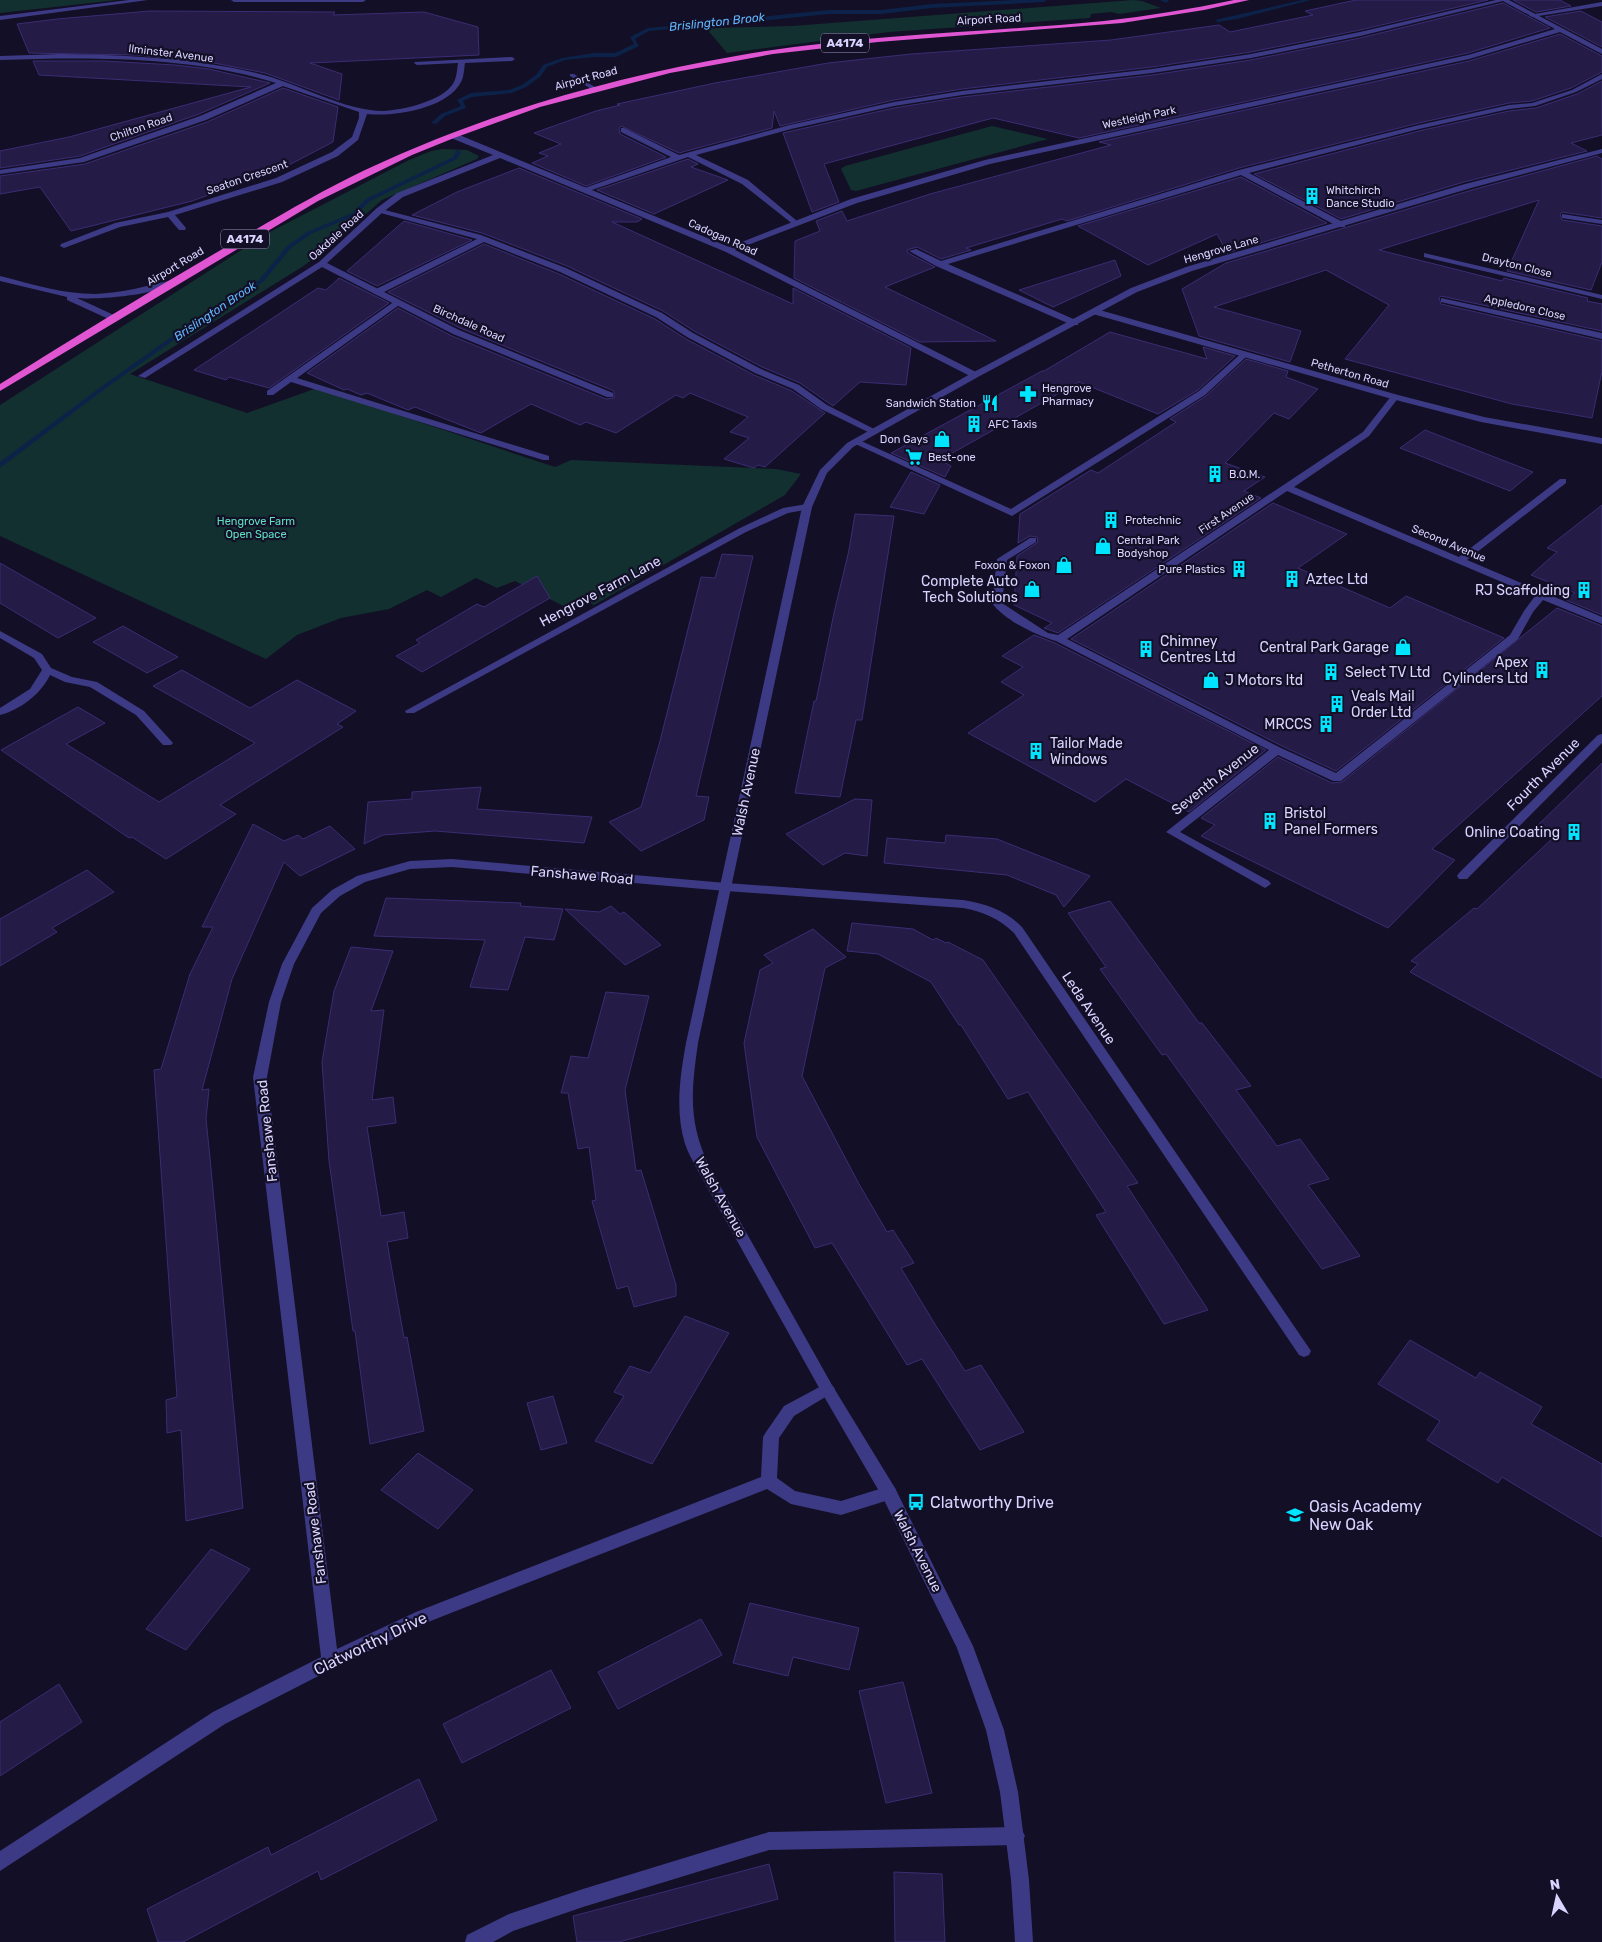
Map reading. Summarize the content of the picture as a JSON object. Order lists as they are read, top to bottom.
{
  "streets": {
    "highway": ["Airport Road", "A4174"],
    "street": [
      "Ilminster Avenue",
      "Westleigh Park",
      "Chilton Road",
      "Seaton Crescent",
      "Oakdale Road",
      "Cadogan Road",
      "Hengrove Lane",
      "Drayton Close",
      "Appledore Close",
      "Birchdale Road",
      "Petherton Road",
      "First Avenue",
      "Second Avenue",
      "Hengrove Farm Lane",
      "Fourth Avenue",
      "Seventh Avenue",
      "Walsh Avenue",
      "Fanshawe Road",
      "Leda Avenue",
      "Clatworthy Drive"
    ]
  },
  "crossings": [
    ["Airport Road", "Cadogan Road"],
    ["Ilminster Avenue", "Chilton Road"],
    ["Ilminster Avenue", "Seaton Crescent"],
    ["Westleigh Park", "Cadogan Road"],
    ["Oakdale Road", "Cadogan Road"],
    ["Oakdale Road", "Birchdale Road"],
    ["Cadogan Road", "Hengrove Lane"],
    ["Hengrove Lane", "Petherton Road"],
    ["Hengrove Lane", "Walsh Avenue"],
    ["Petherton Road", "First Avenue"],
    ["First Avenue", "Second Avenue"],
    ["Hengrove Farm Lane", "Walsh Avenue"],
    ["Walsh Avenue", "Fanshawe Road"],
    ["Walsh Avenue", "Leda Avenue"],
    ["Fanshawe Road", "Leda Avenue"],
    ["Fanshawe Road", "Clatworthy Drive"]
  ],
  "water": ["Brislington Brook"],
  "parks": ["Hengrove Farm Open Space"],
  "places": {
    "building": [
      "Whitchirch Dance Studio",
      "AFC Taxis",
      "B.O.M.",
      "Protechnic",
      "Pure Plastics",
      "Aztec Ltd",
      "RJ Scaffolding",
      "Chimney Centres Ltd",
      "Apex Cylinders Ltd",
      "Select TV Ltd",
      "Veals Mail Order Ltd",
      "MRCCS",
      "Tailor Made Windows",
      "Bristol Panel Formers",
      "Online Coating"
    ],
    "pharmacy": ["Hengrove Pharmacy"],
    "restaurant": ["Sandwich Station"],
    "shop": [
      "Don Gays",
      "Central Park Bodyshop",
      "Foxon & Foxon",
      "Complete Auto Tech Solutions",
      "Central Park Garage",
      "J Motors ltd"
    ],
    "supermarket": ["Best-one"],
    "bus stop": ["Clatworthy Drive"],
    "school or university": ["Oasis Academy New Oak"]
  },
  "north": "top"
}
